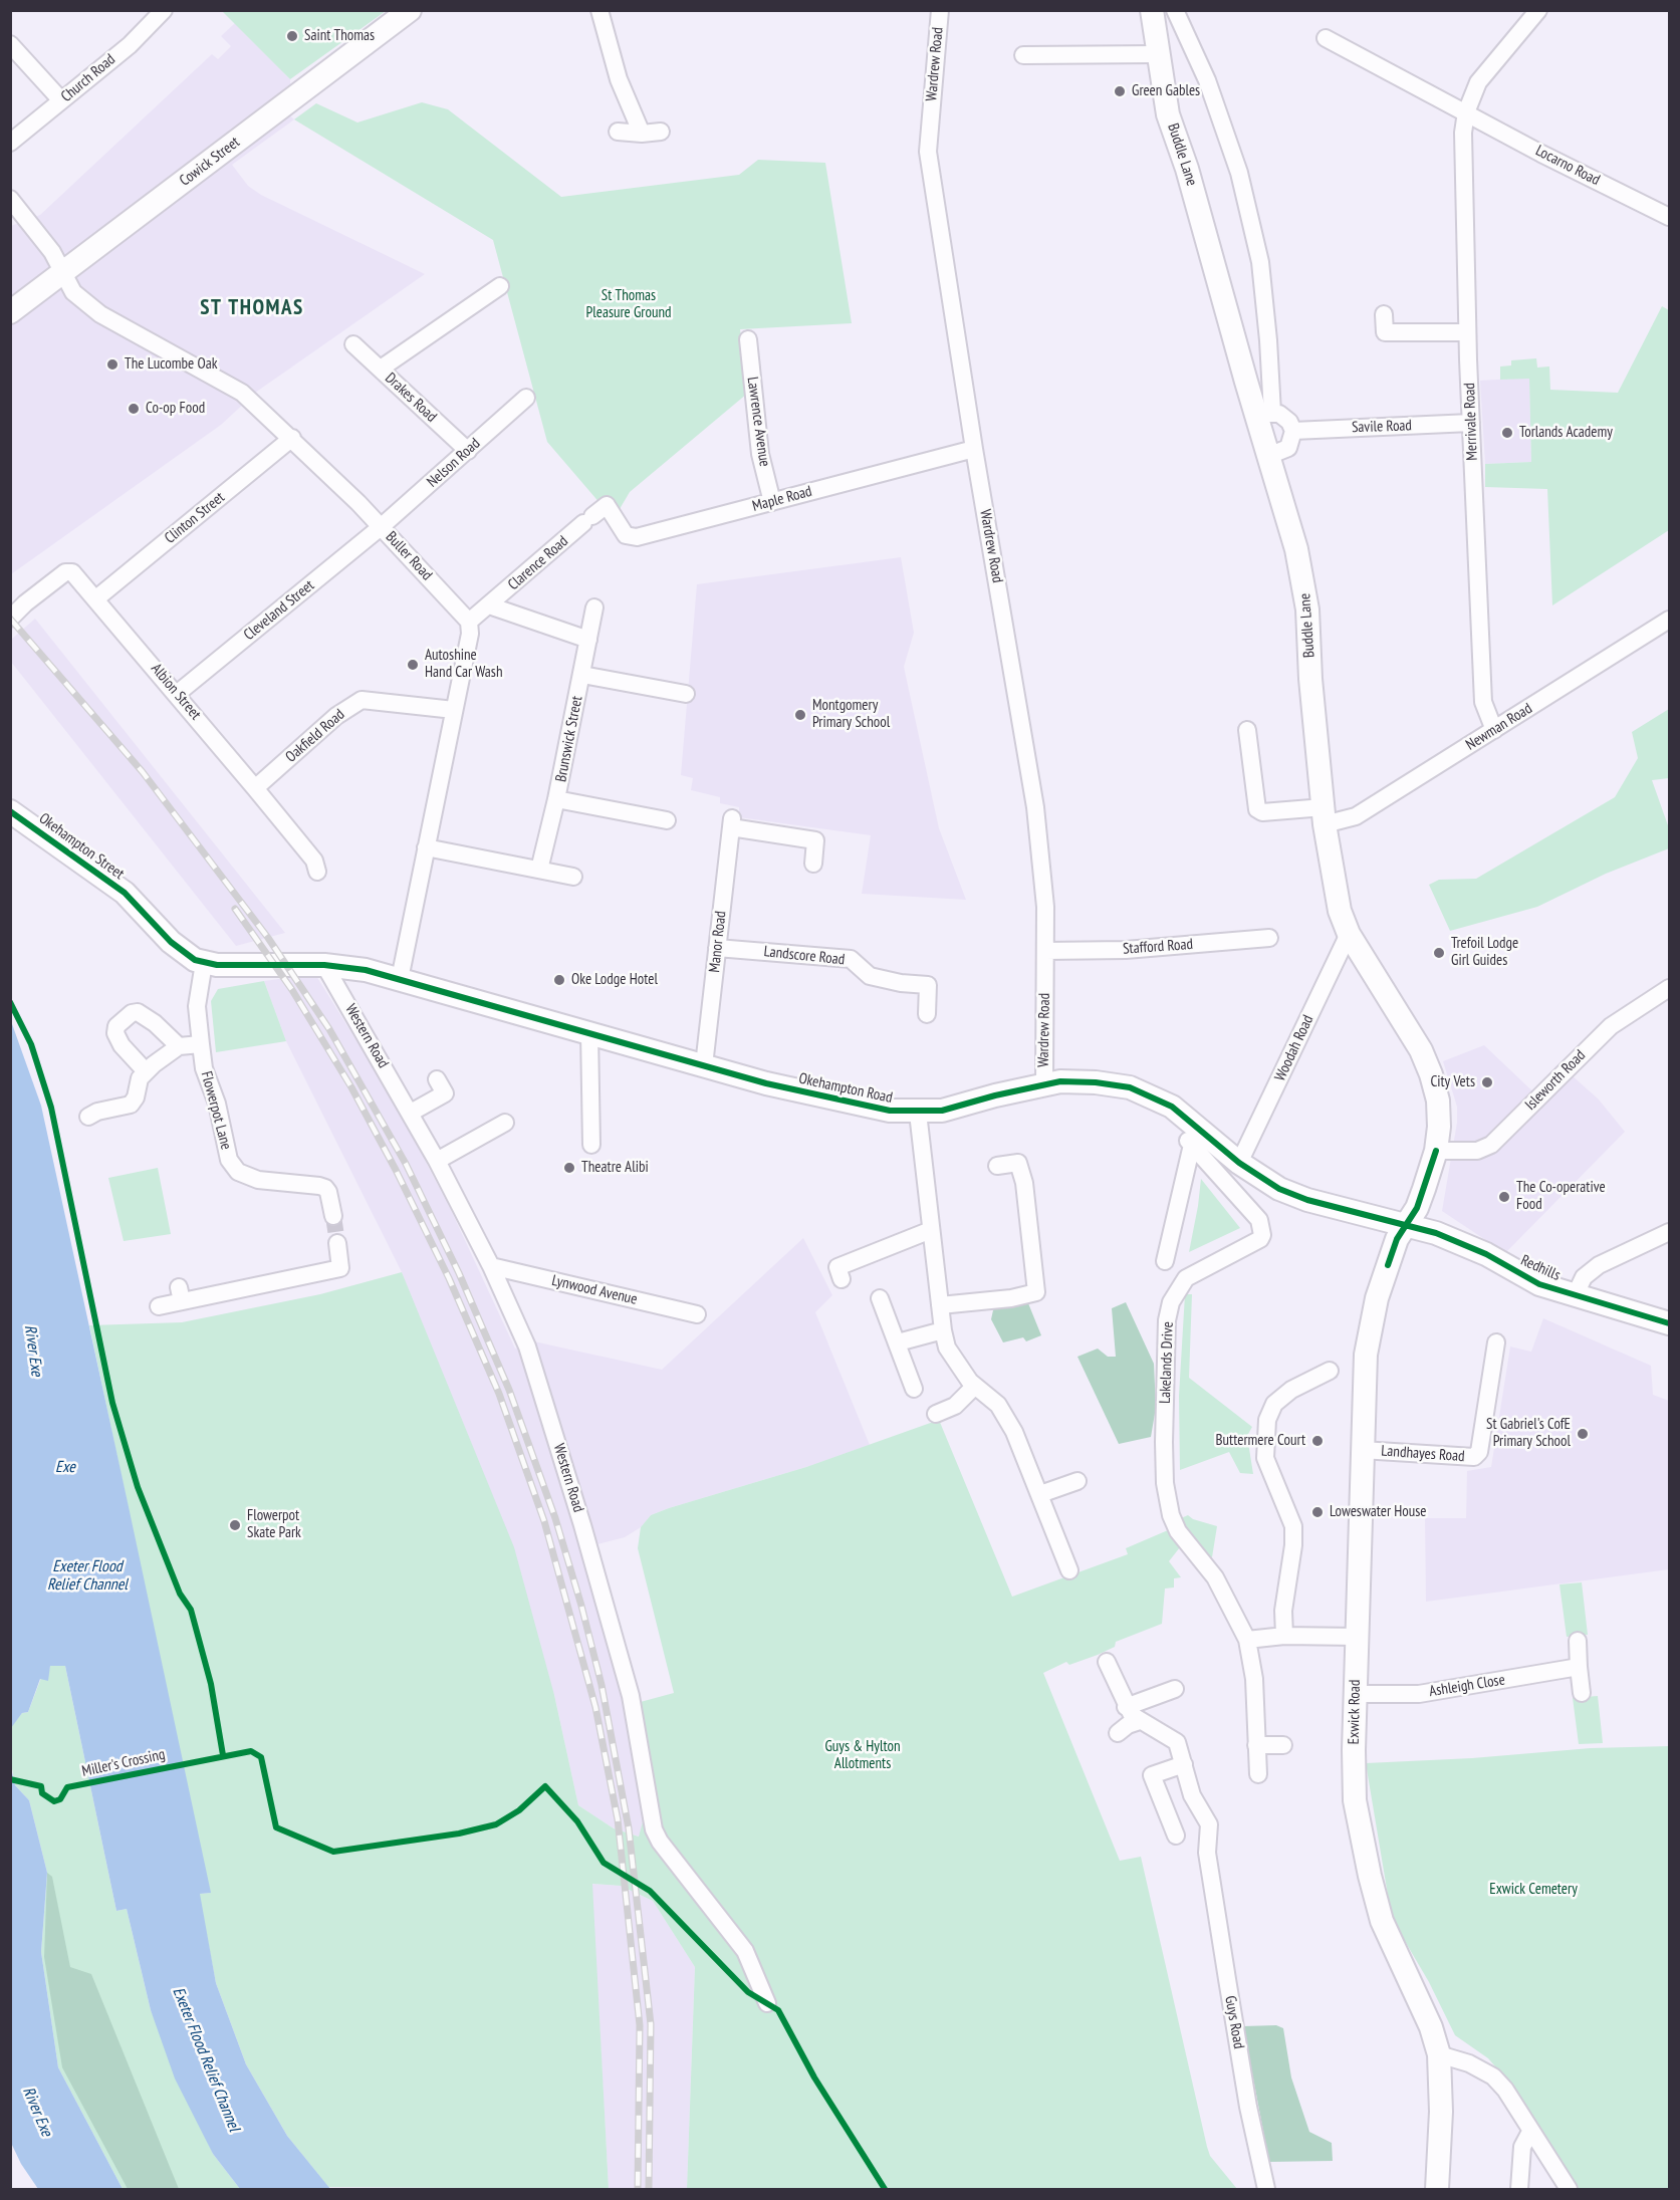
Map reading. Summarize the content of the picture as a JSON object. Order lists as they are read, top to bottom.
{
  "streets": {
    "street": [
      "Wardrew Road",
      "Church Road",
      "Buddle Lane",
      "Cowick Street",
      "Locarno Road",
      "Drakes Road",
      "Lawrence Avenue",
      "Merrivale Road",
      "Savile Road",
      "Nelson Road",
      "Maple Road",
      "Clinton Street",
      "Buller Road",
      "Clarence Road",
      "Cleveland Street",
      "Albion Street",
      "Newman Road",
      "Oakfield Road",
      "Brunswick Street",
      "Okehampton Street",
      "Manor Road",
      "Stafford Road",
      "Landscore Road",
      "Western Road",
      "Woodah Road",
      "Isleworth Road",
      "Okehampton Road",
      "Flowerpot Lane",
      "Redhills",
      "Lynwood Avenue",
      "Lakelands Drive",
      "Landhayes Road",
      "Ashleigh Close",
      "Exwick Road",
      "Guys Road"
    ],
    "cycle path": ["Miller's Crossing"]
  },
  "crossings": [
    ["Wardrew Road", "Maple Road"],
    ["Wardrew Road", "Stafford Road"],
    ["Wardrew Road", "Okehampton Road"],
    ["Buddle Lane", "Newman Road"],
    ["Buddle Lane", "Woodah Road"],
    ["Buddle Lane", "Isleworth Road"],
    ["Buddle Lane", "Okehampton Road"],
    ["Buddle Lane", "Redhills"],
    ["Buddle Lane", "Exwick Road"],
    ["Cowick Street", "Buller Road"],
    ["Locarno Road", "Merrivale Road"],
    ["Drakes Road", "Nelson Road"],
    ["Lawrence Avenue", "Maple Road"],
    ["Merrivale Road", "Savile Road"],
    ["Merrivale Road", "Newman Road"],
    ["Nelson Road", "Buller Road"],
    ["Nelson Road", "Cleveland Street"],
    ["Maple Road", "Clarence Road"],
    ["Clinton Street", "Buller Road"],
    ["Clinton Street", "Albion Street"],
    ["Buller Road", "Clarence Road"],
    ["Buller Road", "Cleveland Street"],
    ["Cleveland Street", "Albion Street"],
    ["Albion Street", "Oakfield Road"],
    ["Okehampton Street", "Okehampton Road"],
    ["Okehampton Street", "Flowerpot Lane"],
    ["Manor Road", "Landscore Road"],
    ["Manor Road", "Okehampton Road"],
    ["Western Road", "Okehampton Road"],
    ["Western Road", "Lynwood Avenue"],
    ["Woodah Road", "Okehampton Road"],
    ["Okehampton Road", "Redhills"],
    ["Okehampton Road", "Exwick Road"],
    ["Redhills", "Exwick Road"],
    ["Landhayes Road", "Exwick Road"],
    ["Ashleigh Close", "Exwick Road"]
  ],
  "districts": ["ST THOMAS"],
  "water": ["River Exe", "Exe", "Exeter Flood Relief Channel"],
  "parks": ["St Thomas Pleasure Ground", "Guys & Hylton Allotments", "Exwick Cemetery"],
  "places": [
    "Saint Thomas",
    "Green Gables",
    "The Lucombe Oak",
    "Co-op Food",
    "Torlands Academy",
    "Autoshine Hand Car Wash",
    "Montgomery Primary School",
    "Trefoil Lodge Girl Guides",
    "Oke Lodge Hotel",
    "City Vets",
    "Theatre Alibi",
    "The Co-operative Food",
    "St Gabriel's CofE Primary School",
    "Buttermere Court",
    "Loweswater House",
    "Flowerpot Skate Park"
  ]
}
